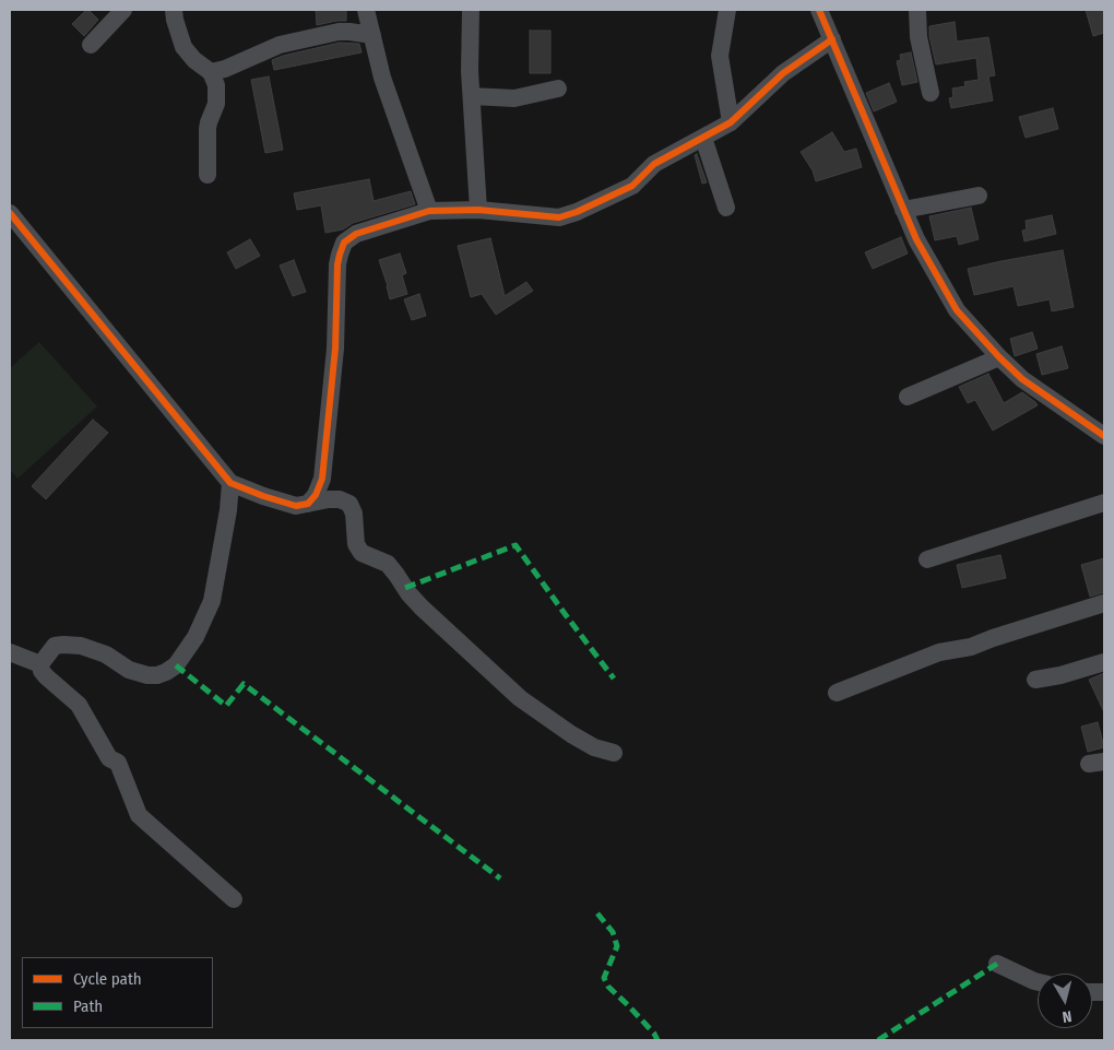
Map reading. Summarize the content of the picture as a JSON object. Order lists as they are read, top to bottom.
{
  "legend": ["Cycle path", "Path"],
  "north": "bottom"
}
